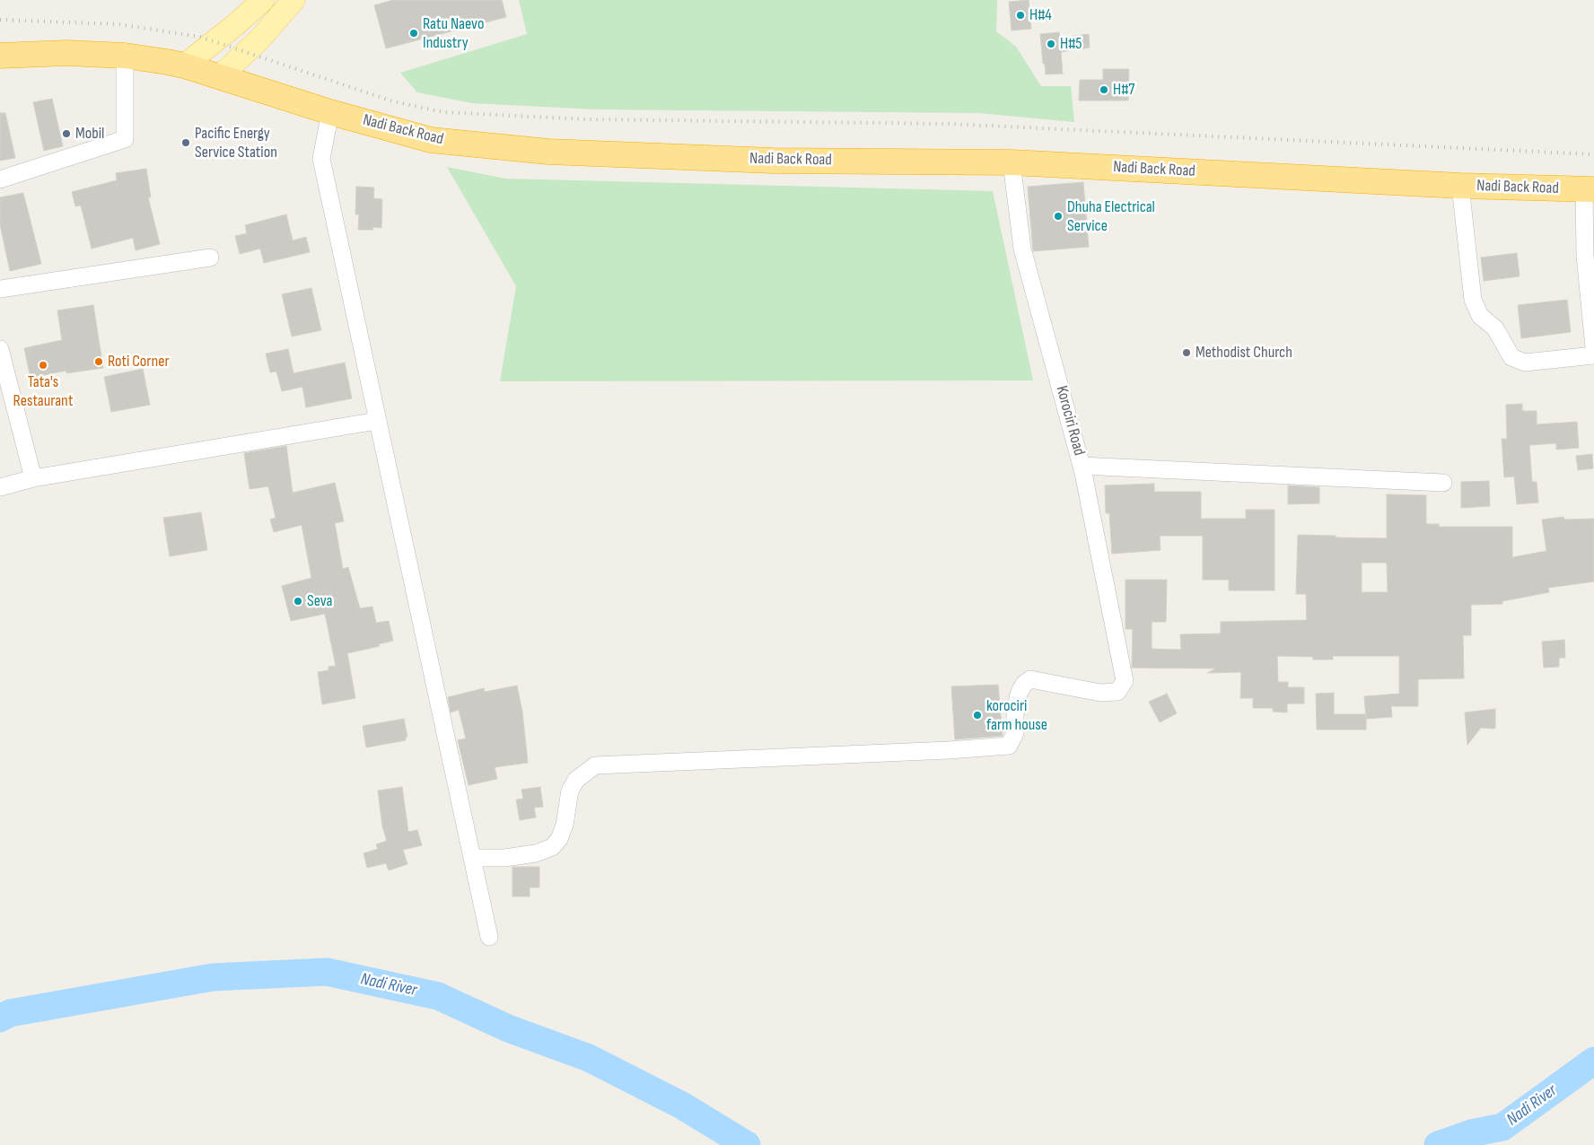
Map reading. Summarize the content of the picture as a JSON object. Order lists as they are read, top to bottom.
{
  "streets": {
    "highway": ["Nadi Back Road"],
    "street": ["Korociri Road"]
  },
  "crossings": [
    ["Nadi Back Road", "Korociri Road"]
  ],
  "water": ["Nadi River"],
  "places": [
    "H#4",
    "Ratu Naevo Industry",
    "H#5",
    "H#7",
    "Mobil",
    "Pacific Energy Service Station",
    "Dhuha Electrical Service",
    "Methodist Church",
    "Roti Corner",
    "Tata's Restaurant",
    "Seva",
    "korociri farm house"
  ]
}
